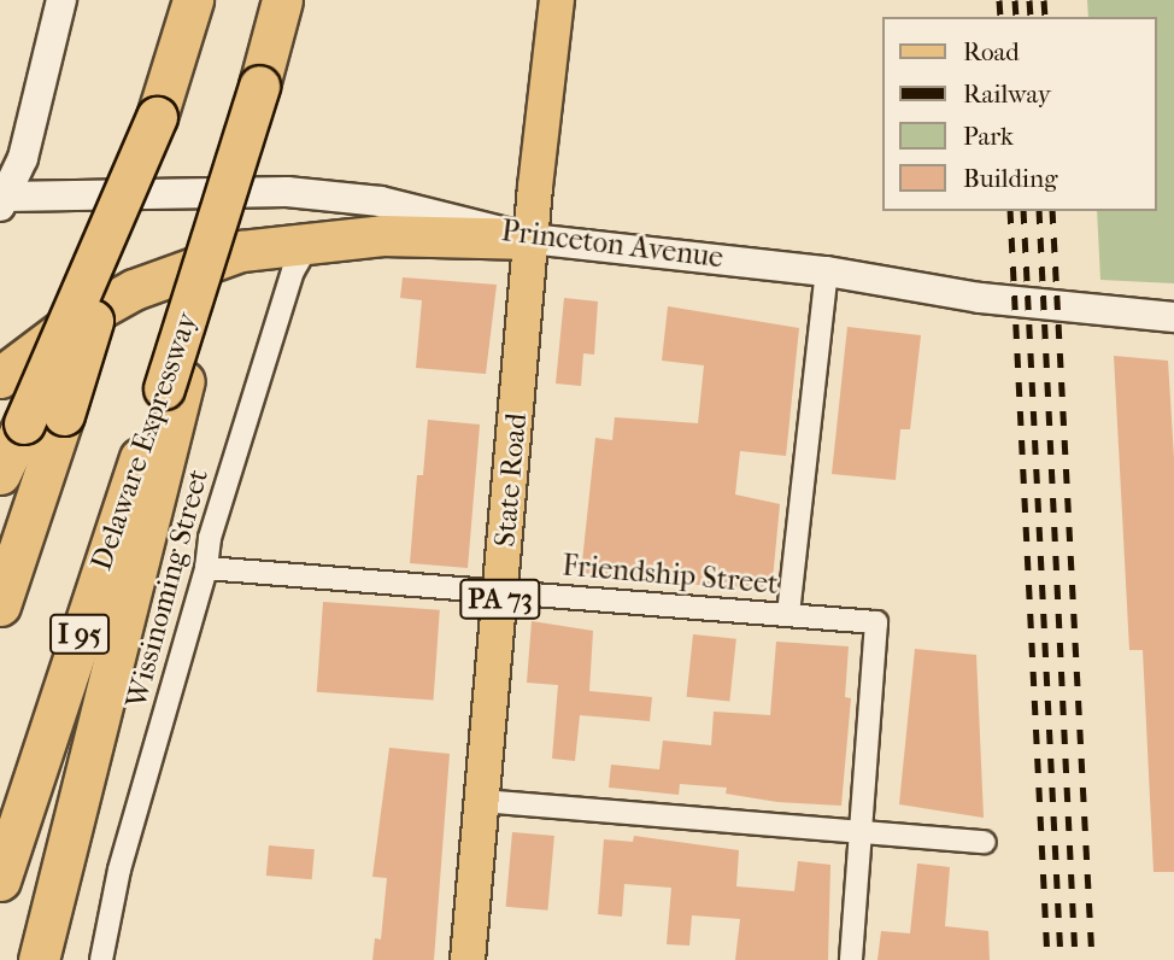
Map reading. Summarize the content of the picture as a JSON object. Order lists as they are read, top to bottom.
{
  "streets": {
    "highway": ["Delaware Expressway", "I 95"],
    "main road": ["Princeton Avenue", "State Road", "PA 73"],
    "street": ["Friendship Street", "Wissinoming Street"]
  },
  "crossings": [
    ["Princeton Avenue", "State Road"],
    ["State Road", "Friendship Street"],
    ["Friendship Street", "Wissinoming Street"]
  ],
  "legend": [
    "Road",
    "Railway",
    "Park",
    "Building"
  ]
}
